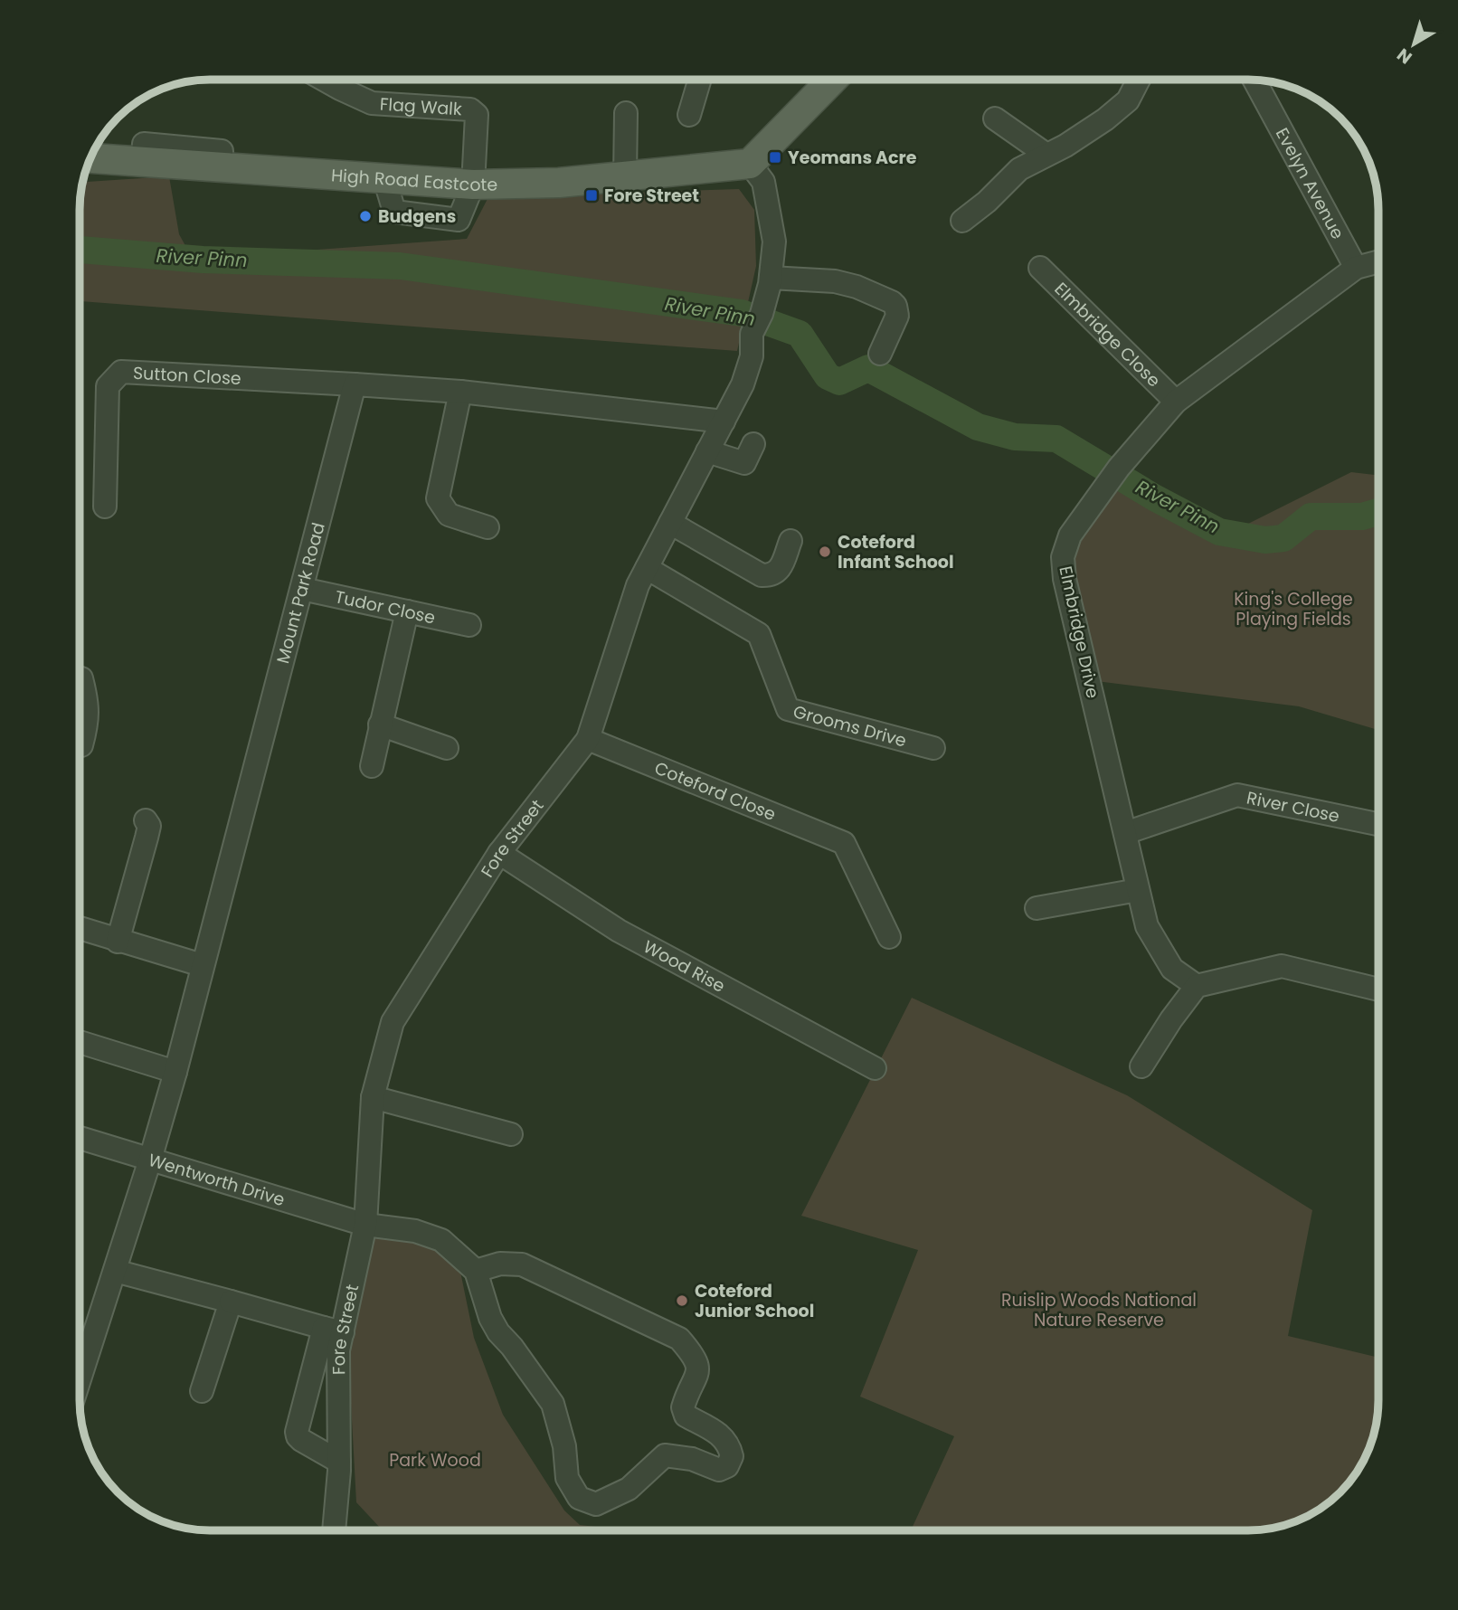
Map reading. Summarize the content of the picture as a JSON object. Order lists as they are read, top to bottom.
{
  "streets": {
    "main road": ["High Road Eastcote"],
    "street": [
      "Flag Walk",
      "Evelyn Avenue",
      "Elmbridge Close",
      "Sutton Close",
      "Mount Park Road",
      "Tudor Close",
      "Elmbridge Drive",
      "Grooms Drive",
      "Coteford Close",
      "River Close",
      "Fore Street",
      "Wood Rise",
      "Wentworth Drive"
    ]
  },
  "crossings": [
    ["Flag Walk", "High Road Eastcote"],
    ["High Road Eastcote", "Fore Street"],
    ["Evelyn Avenue", "Elmbridge Drive"],
    ["Elmbridge Close", "Elmbridge Drive"],
    ["Sutton Close", "Mount Park Road"],
    ["Mount Park Road", "Tudor Close"],
    ["Mount Park Road", "Wentworth Drive"],
    ["Elmbridge Drive", "River Close"],
    ["Grooms Drive", "Fore Street"],
    ["Coteford Close", "Fore Street"],
    ["Fore Street", "Wood Rise"],
    ["Fore Street", "Wentworth Drive"]
  ],
  "water": ["River Pinn"],
  "parks": ["King's College Playing Fields", "Ruislip Woods National Nature Reserve", "Park Wood"],
  "places": {
    "transit": ["Yeomans Acre", "Fore Street"],
    "other": ["Budgens", "Coteford Infant School", "Coteford Junior School"]
  },
  "north": "bottom left"
}
